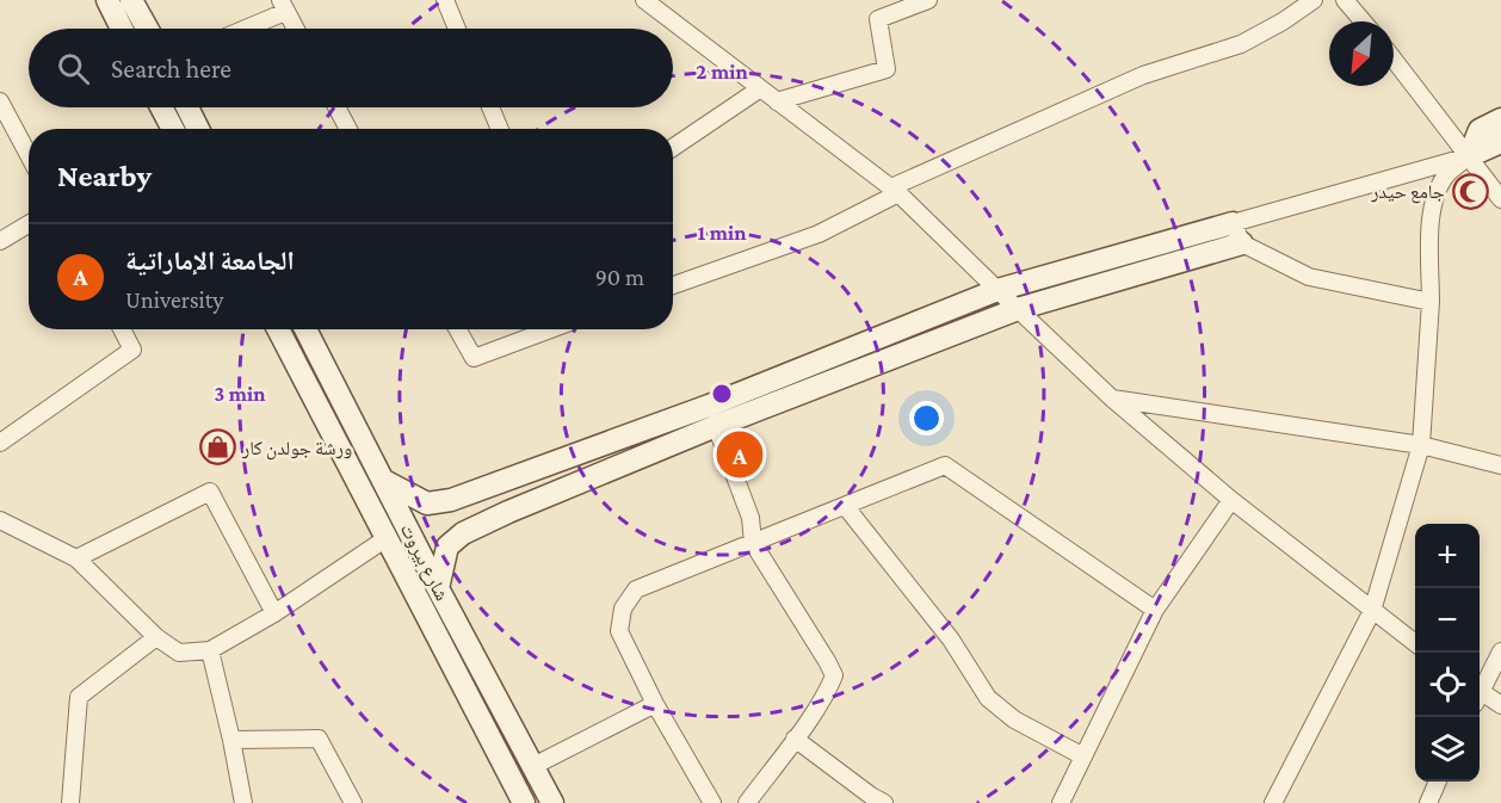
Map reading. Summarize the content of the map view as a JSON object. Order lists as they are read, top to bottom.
{
  "streets": {
    "street": ["شارع بيروت"]
  },
  "places": {
    "mosque": ["جامع حيدر"],
    "shop": ["ورشة جولدن كار"]
  },
  "north": "bottom left",
  "page": {
    "search": "Search here",
    "heading": "Nearby",
    "list": [
      {
        "mark": "A",
        "name": "الجامعة الإماراتية",
        "note": "University",
        "value": "90 m"
      }
    ],
    "pins": "A",
    "map_buttons": ["+", "−"]
  },
  "rings": ["2 min", "1 min", "3 min"]
}
